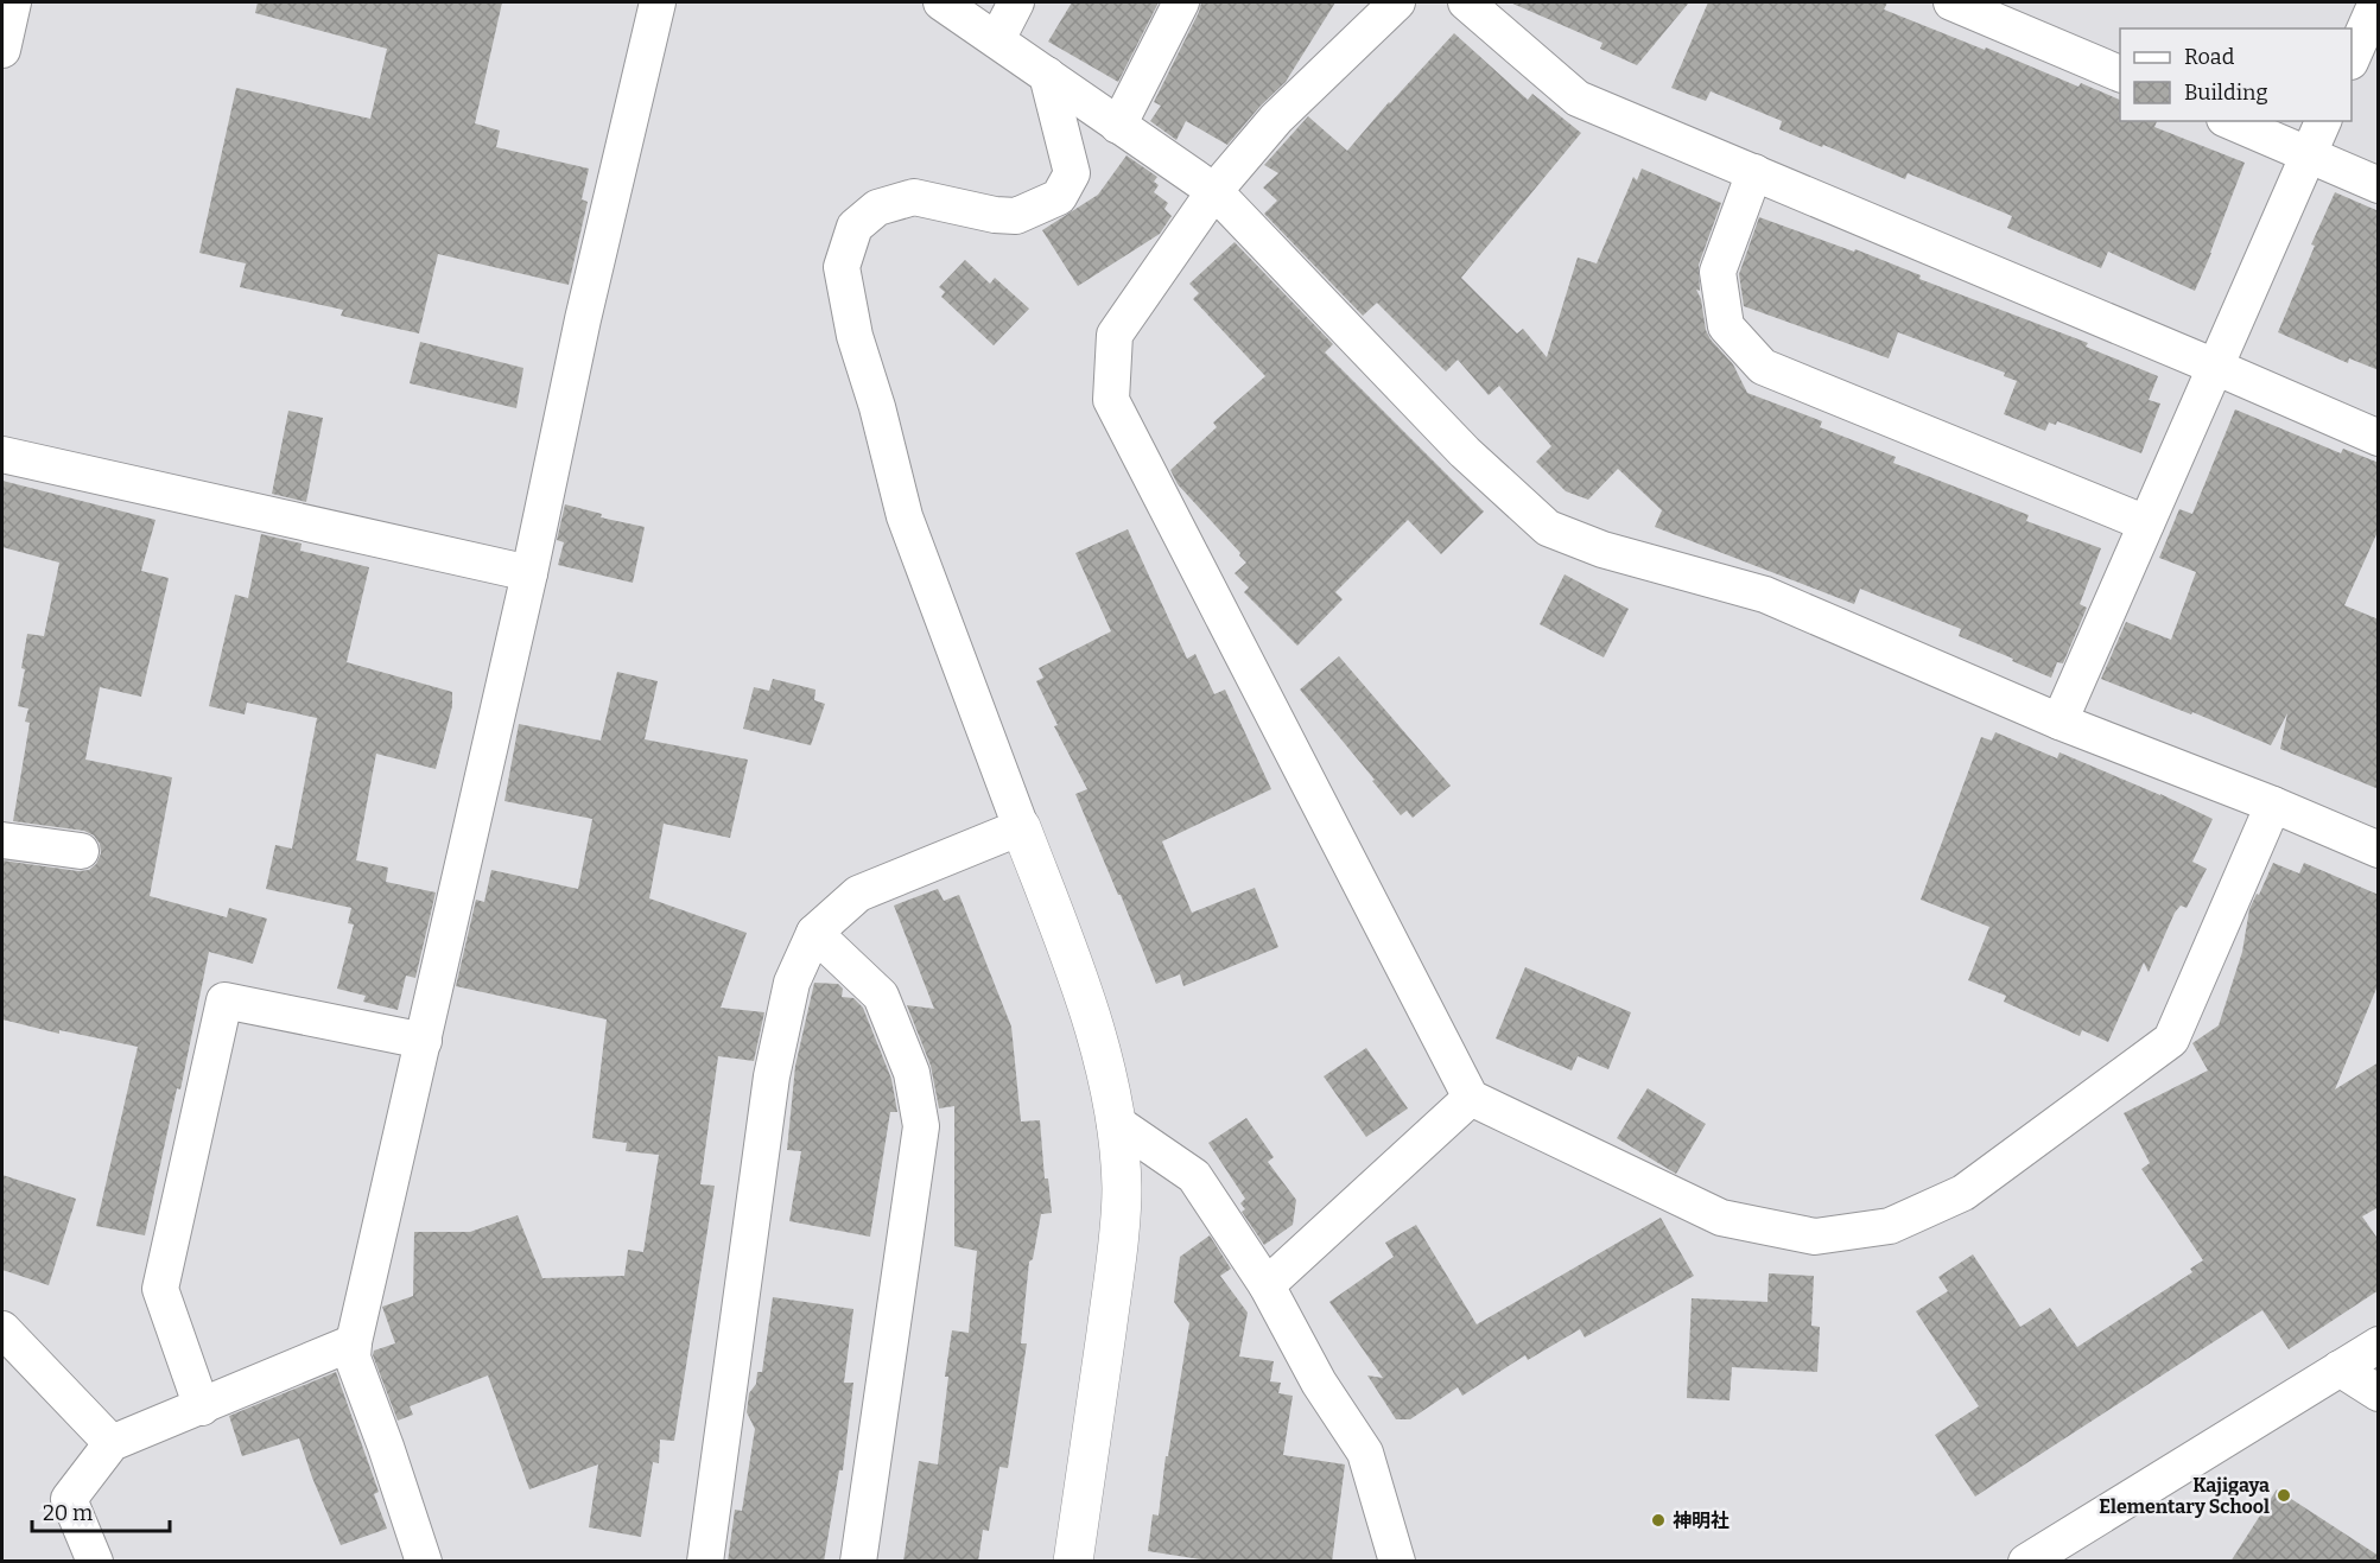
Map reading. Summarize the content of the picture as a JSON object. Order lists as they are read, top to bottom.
{
  "places": ["Kajigaya Elementary School", "神明社"],
  "legend": ["Road", "Building"],
  "scale_bar": "20 m"
}
